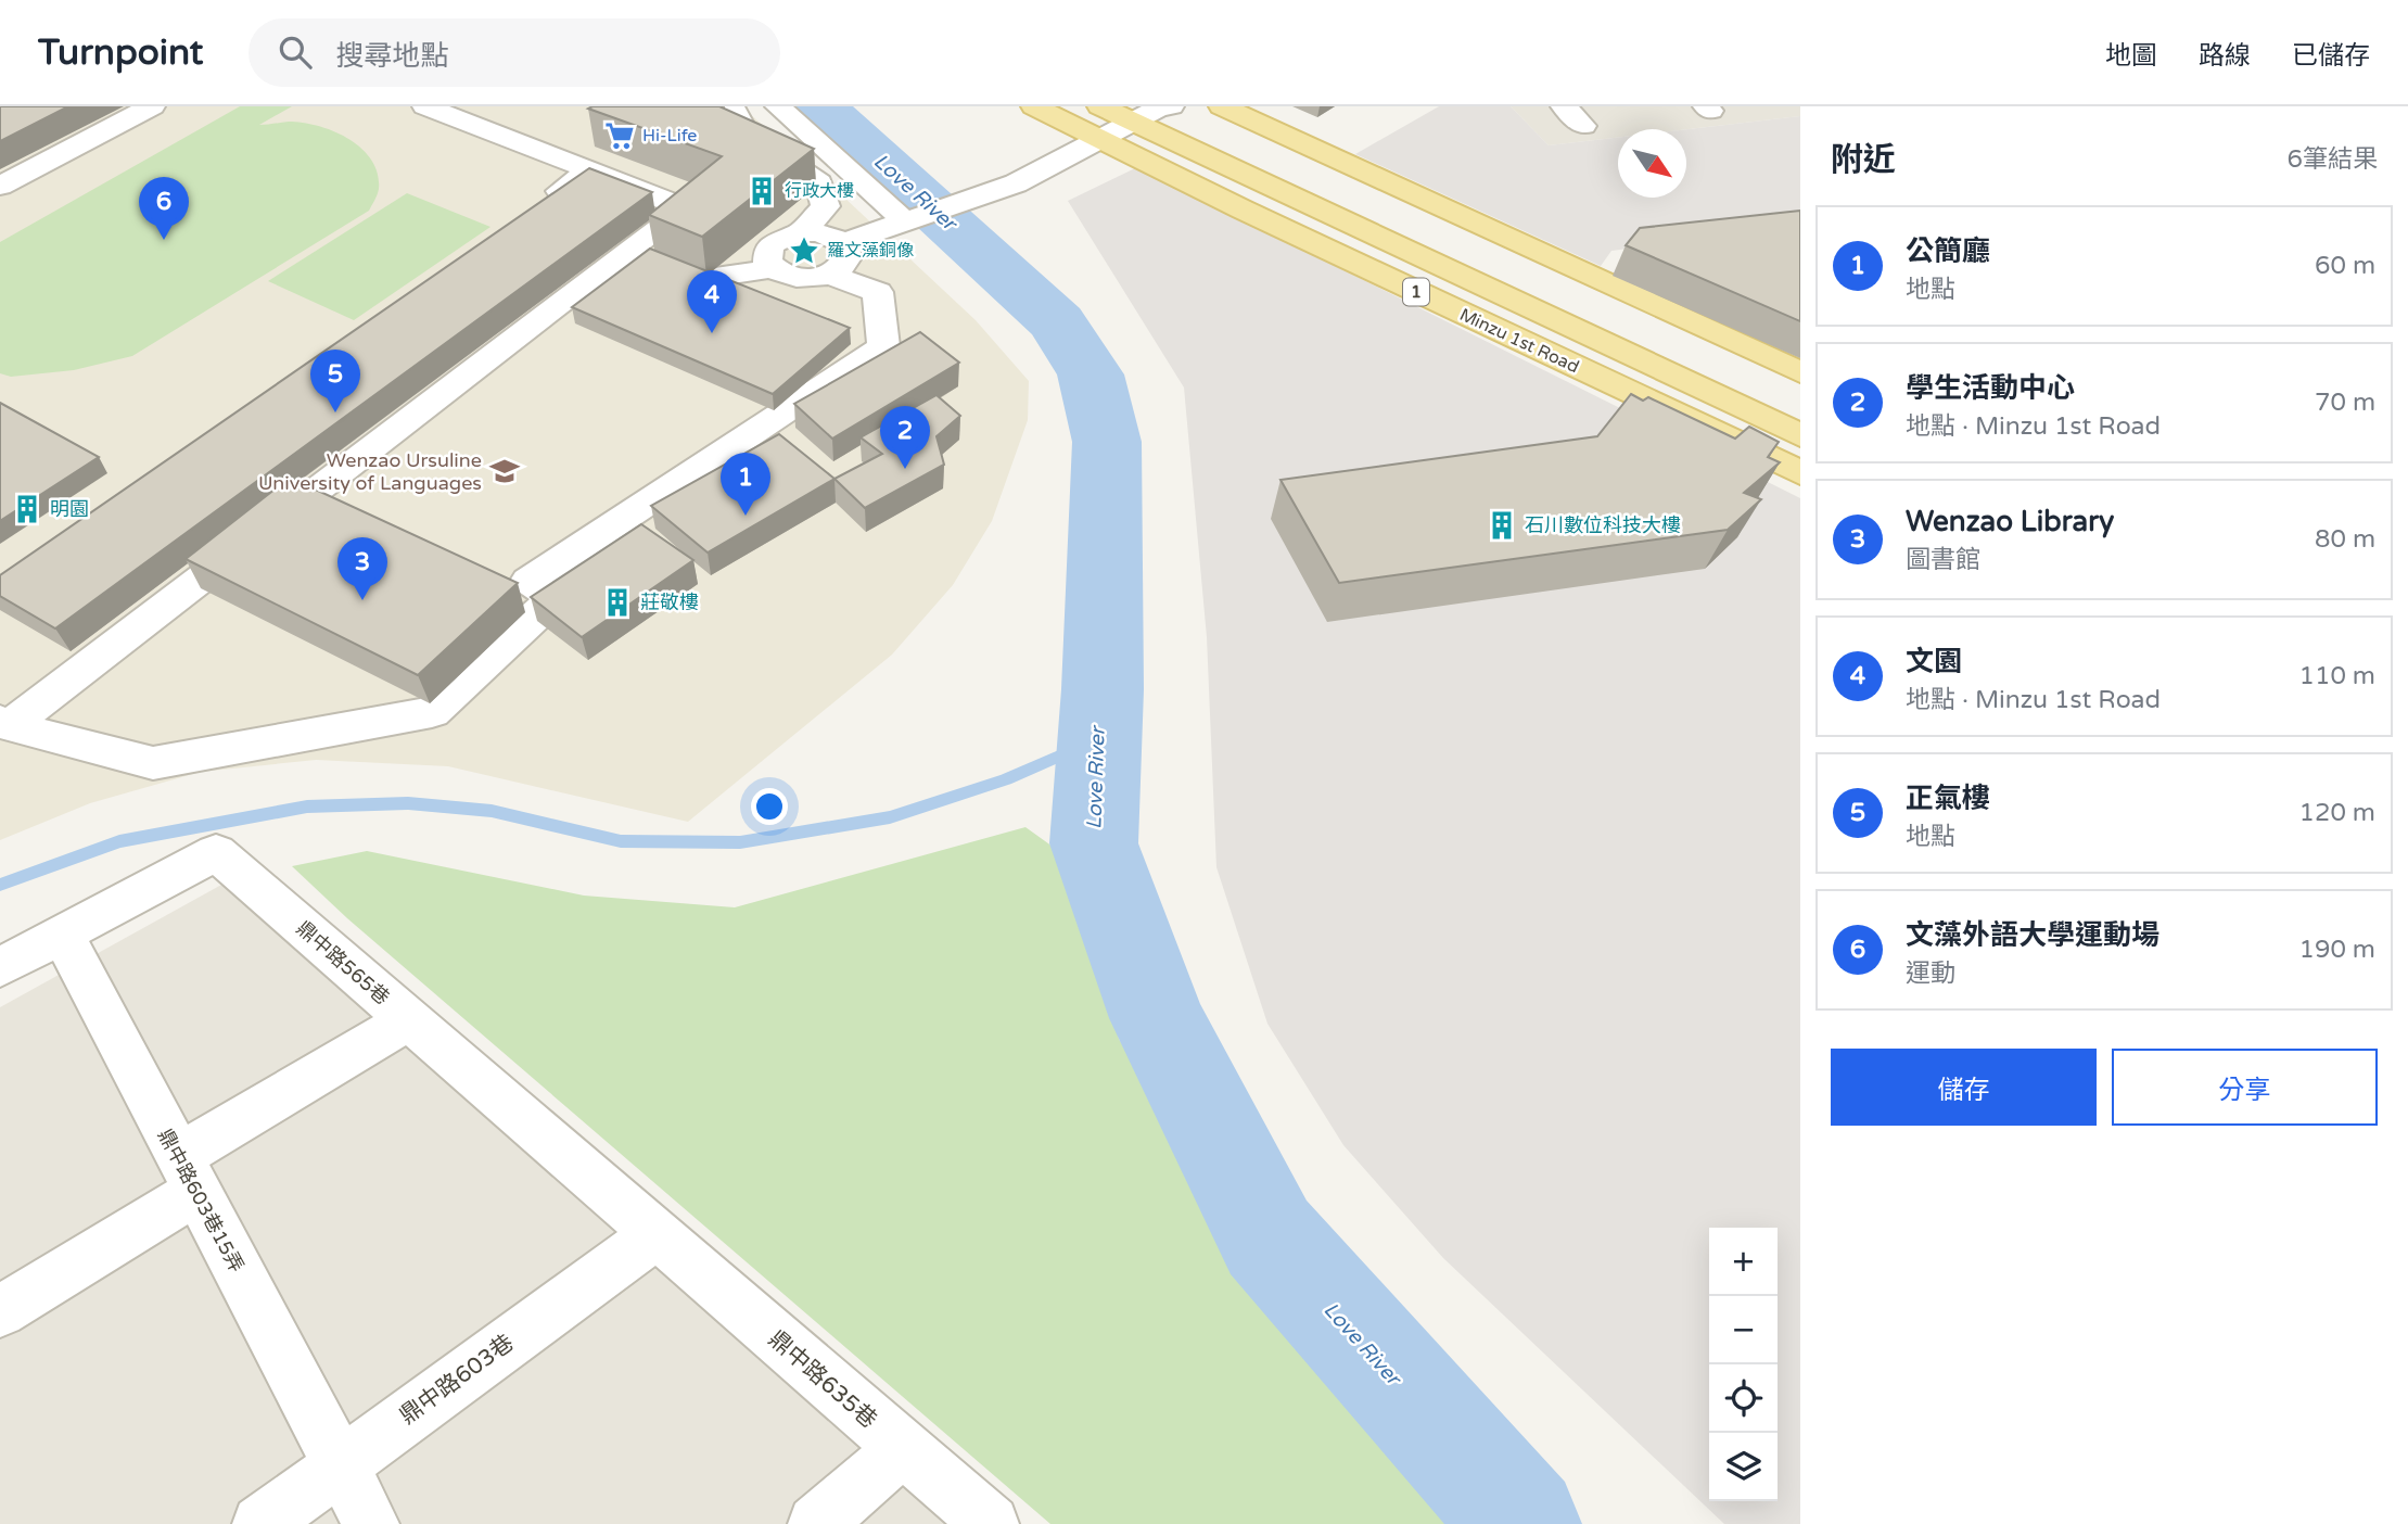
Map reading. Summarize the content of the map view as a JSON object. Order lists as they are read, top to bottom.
{
  "streets": {
    "main road": ["1", "Minzu 1st Road"],
    "lane": [
      "鼎中路565巷",
      "鼎中路603巷15弄",
      "鼎中路603巷",
      "鼎中路635巷"
    ]
  },
  "crossings": [
    ["鼎中路565巷", "鼎中路603巷15弄"],
    ["鼎中路565巷", "鼎中路603巷"],
    ["鼎中路565巷", "鼎中路635巷"],
    ["鼎中路603巷15弄", "鼎中路603巷"],
    ["鼎中路603巷", "鼎中路635巷"]
  ],
  "water": ["Love River"],
  "places": {
    "supermarket": ["Hi-Life"],
    "building": [
      "行政大樓",
      "明園",
      "石川數位科技大樓",
      "莊敬樓"
    ],
    "place": ["羅文藻銅像"],
    "school or university": ["Wenzao Ursuline University of Languages"]
  },
  "north": "bottom right",
  "page": {
    "header": "Turnpoint",
    "search": "搜尋地點",
    "nav": ["地圖", "路線", "已儲存"],
    "heading": ["附近", "6筆結果"],
    "pins": [
      "6",
      "4",
      "5",
      "2",
      "1",
      "3"
    ],
    "list": [
      {
        "mark": "1",
        "name": "公簡廳",
        "note": "地點",
        "value": "60 m"
      },
      {
        "mark": "2",
        "name": "學生活動中心",
        "note": "地點 · Minzu 1st Road",
        "value": "70 m"
      },
      {
        "mark": "3",
        "name": "Wenzao Library",
        "note": "圖書館",
        "value": "80 m"
      },
      {
        "mark": "4",
        "name": "文園",
        "note": "地點 · Minzu 1st Road",
        "value": "110 m"
      },
      {
        "mark": "5",
        "name": "正氣樓",
        "note": "地點",
        "value": "120 m"
      },
      {
        "mark": "6",
        "name": "文藻外語大學運動場",
        "note": "運動",
        "value": "190 m"
      }
    ],
    "buttons": ["儲存", "分享"],
    "map_buttons": ["+", "−"]
  }
}
